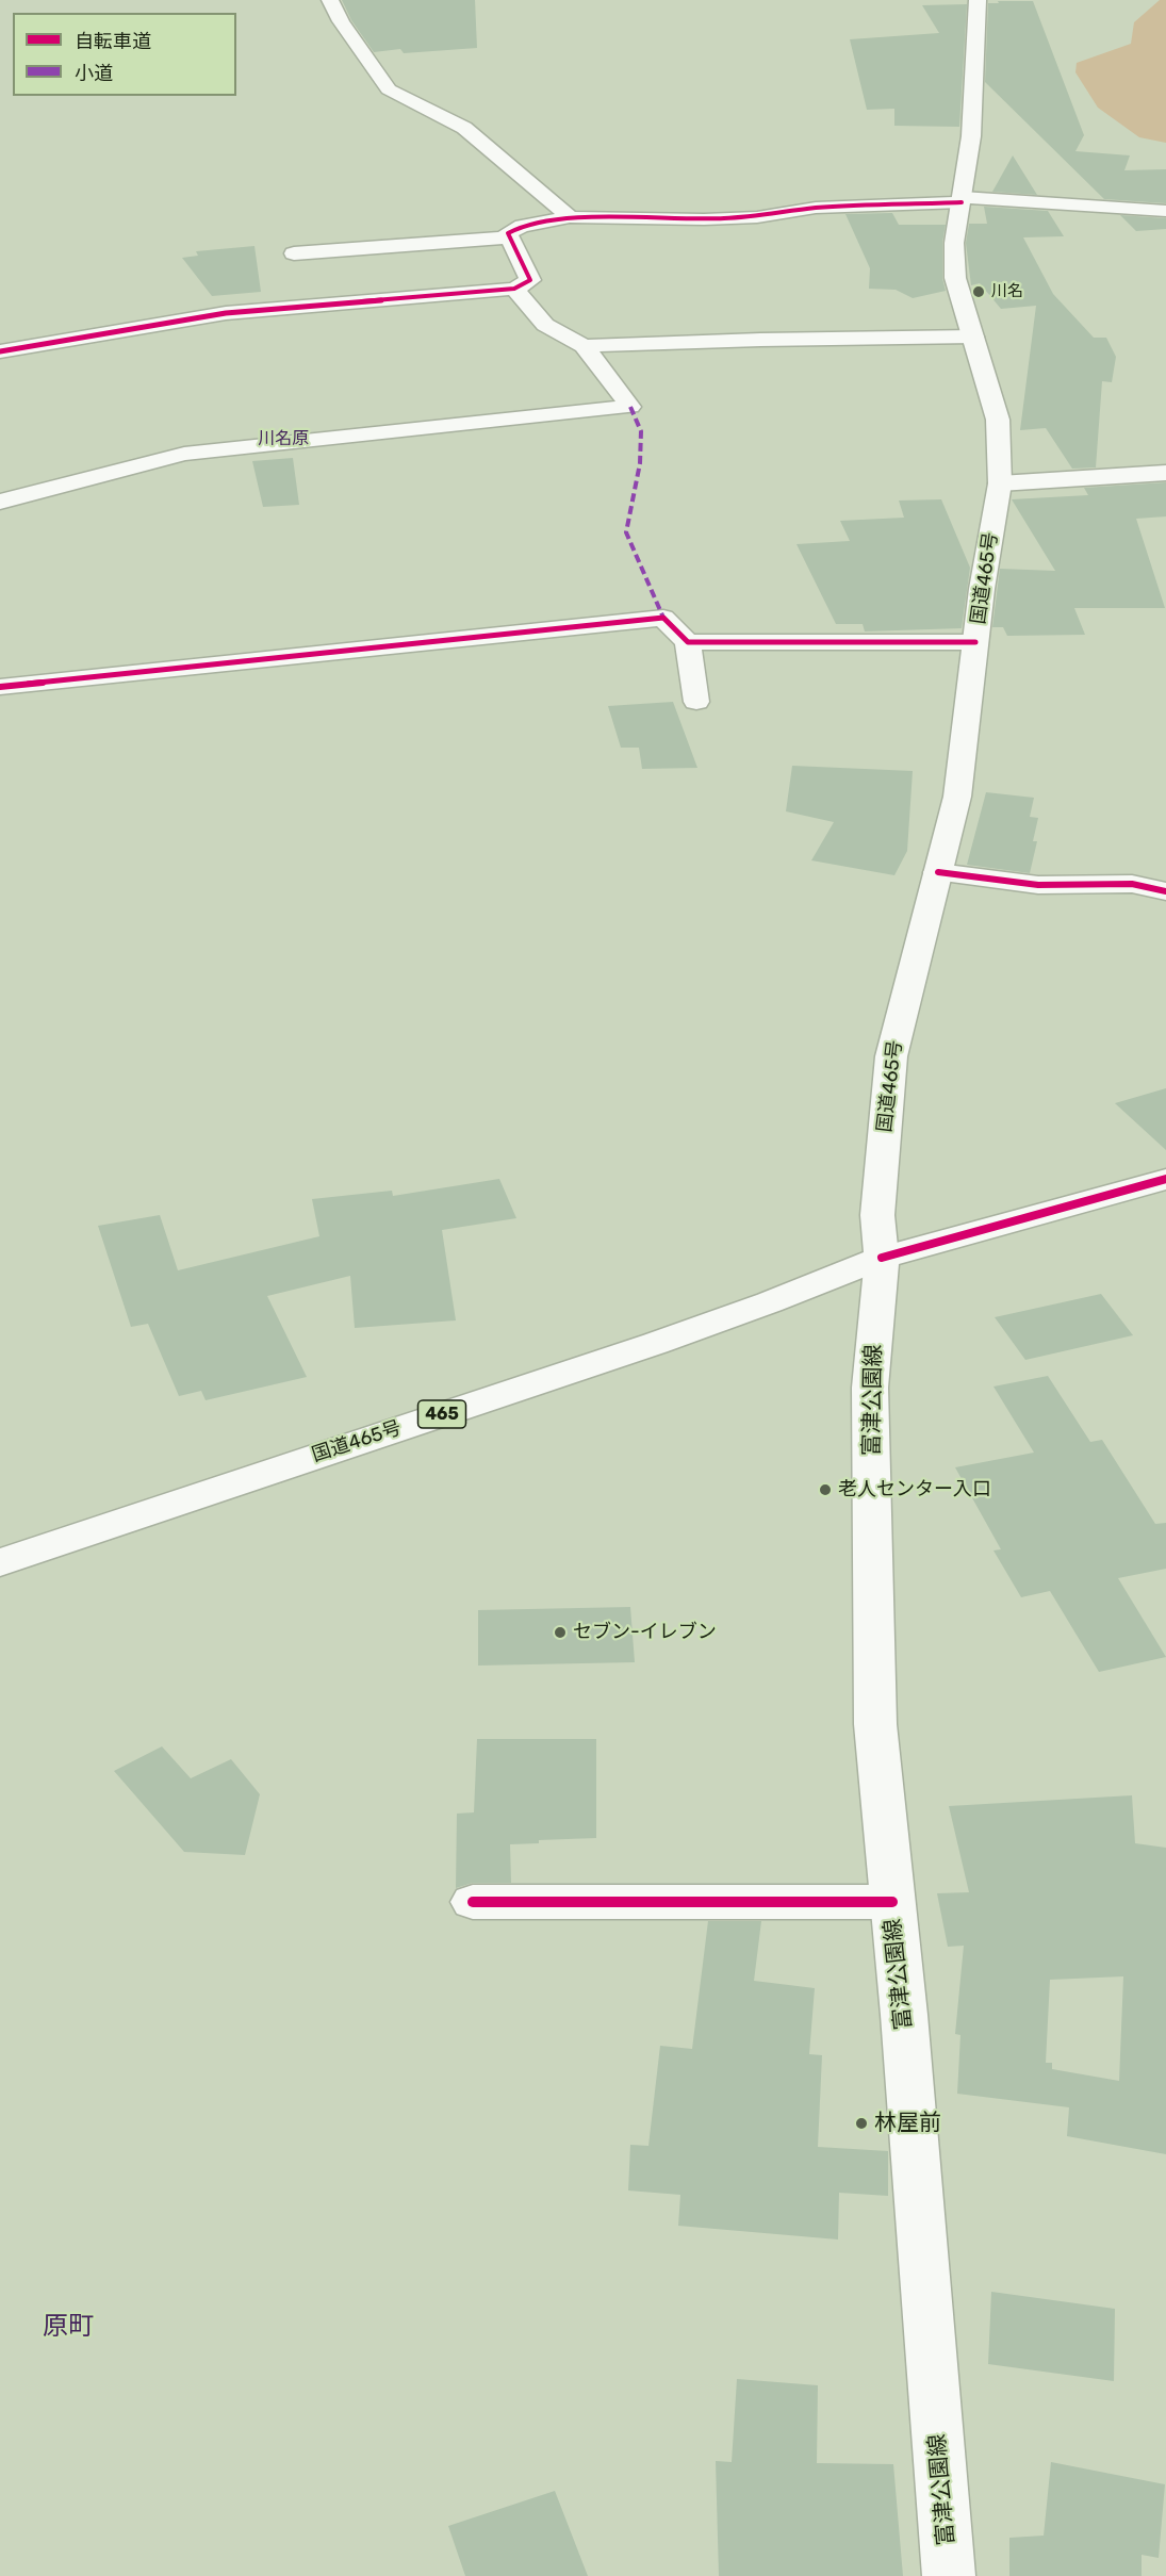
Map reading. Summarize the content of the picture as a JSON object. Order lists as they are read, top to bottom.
{
  "streets": {
    "main road": ["国道465号", "富津公園線", "465"]
  },
  "crossings": [
    ["国道465号", "富津公園線"]
  ],
  "districts": ["川名原", "原町"],
  "places": [
    "川名",
    "老人センター入口",
    "セブン-イレブン",
    "林屋前"
  ],
  "legend": ["自転車道", "小道"]
}
